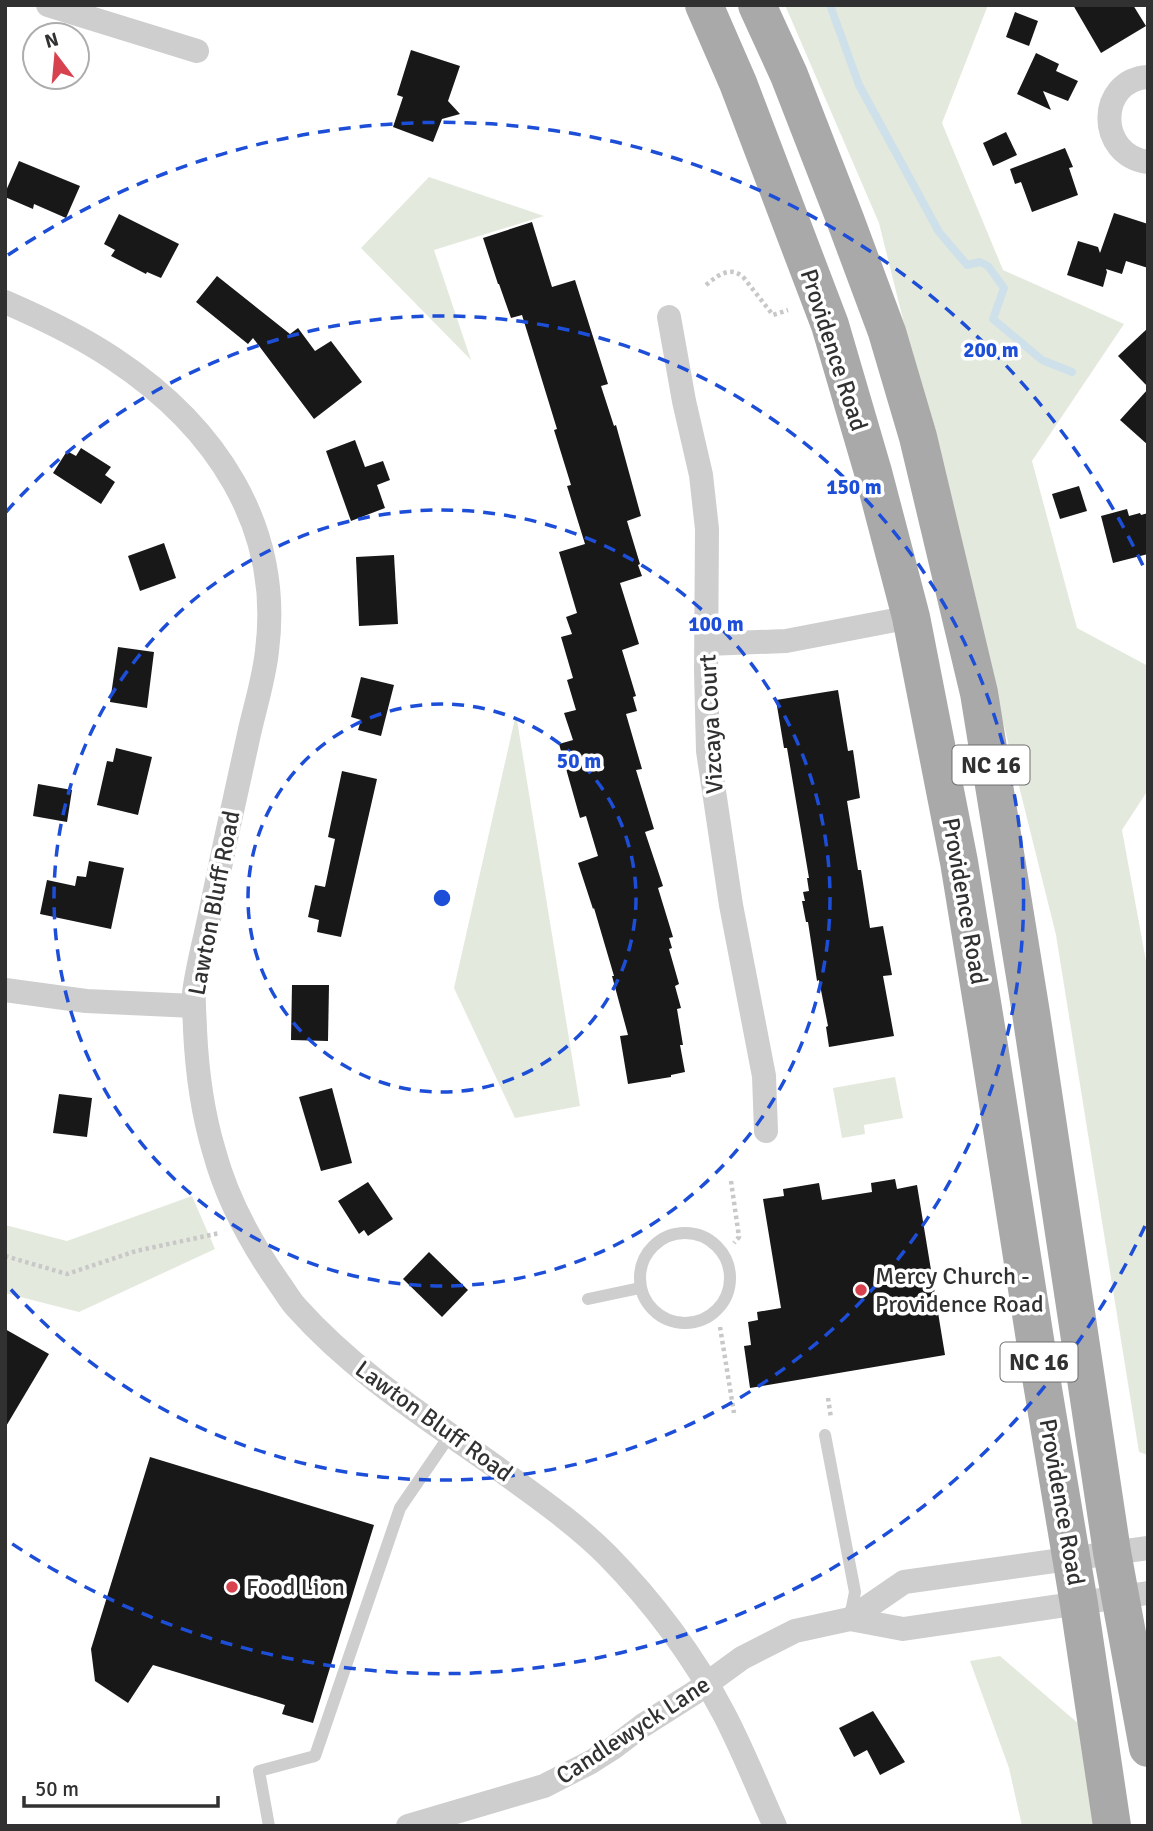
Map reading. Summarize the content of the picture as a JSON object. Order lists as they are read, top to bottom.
{
  "streets": {
    "main road": ["Providence Road", "NC 16"],
    "street": ["Vizcaya Court", "Lawton Bluff Road", "Candlewyck Lane"]
  },
  "crossings": [
    ["Providence Road", "Candlewyck Lane"],
    ["Lawton Bluff Road", "Candlewyck Lane"]
  ],
  "places": ["Mercy Church - Providence Road", "Food Lion"],
  "scale_bar": "50 m",
  "north": "top",
  "rings": [
    "200 m",
    "150 m",
    "100 m",
    "50 m"
  ]
}
